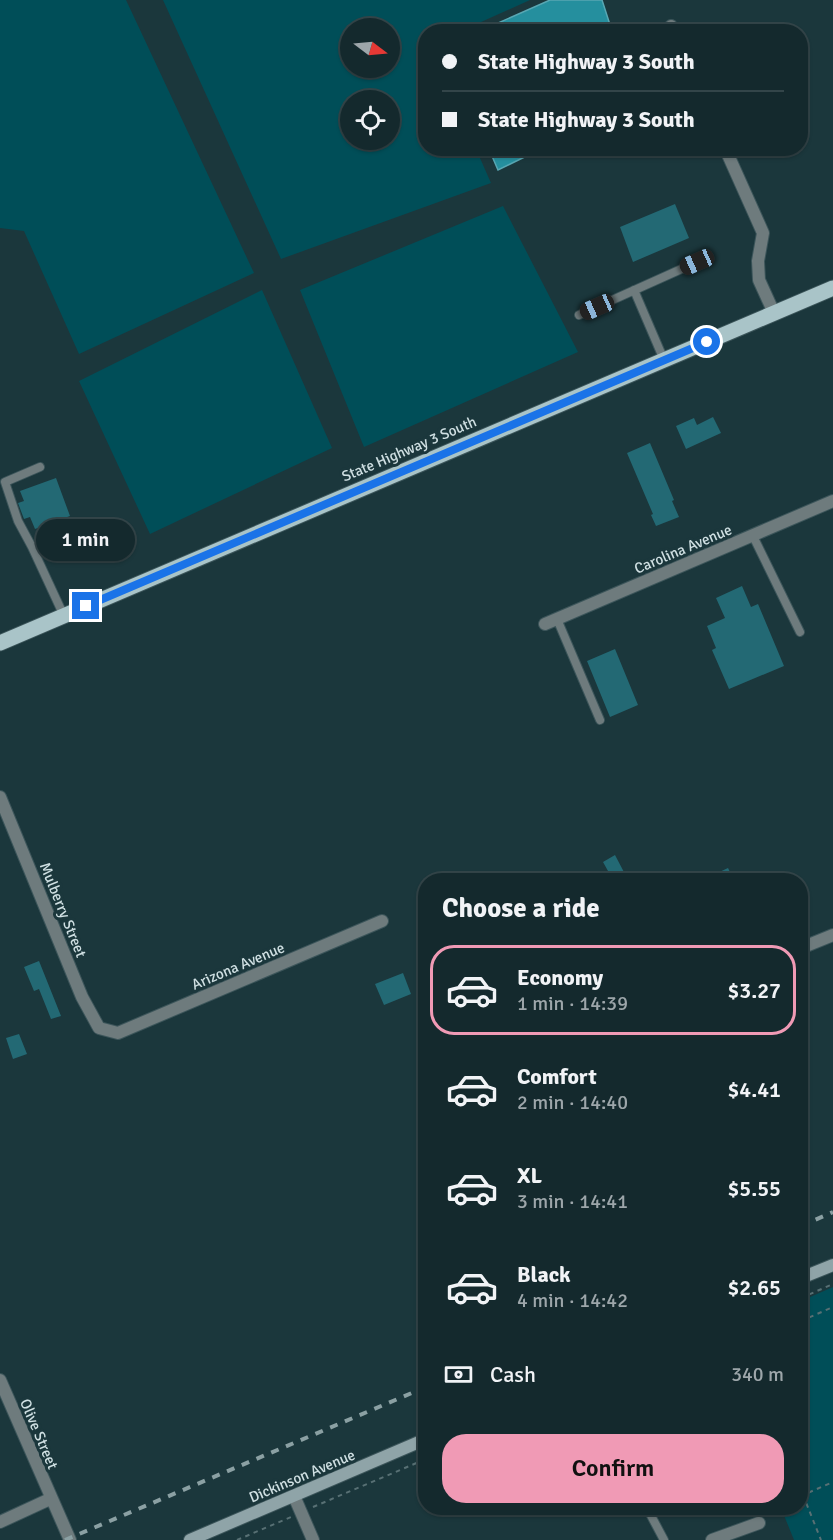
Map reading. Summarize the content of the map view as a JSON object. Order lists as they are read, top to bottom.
{
  "streets": {
    "main road": ["State Highway 3 South"],
    "street": [
      "Carolina Avenue",
      "Mulberry Street",
      "Arizona Avenue",
      "Olive Street",
      "Dickinson Avenue"
    ]
  },
  "crossings": [
    ["Mulberry Street", "Arizona Avenue"]
  ],
  "north": "right",
  "page": {
    "banner": ["State Highway 3 South", "State Highway 3 South"],
    "bubble": "1 min",
    "heading": "Choose a ride",
    "list": [
      {
        "name": "Economy",
        "note": "1 min · 14:39",
        "value": "$3.27"
      },
      {
        "name": "Comfort",
        "note": "2 min · 14:40",
        "value": "$4.41"
      },
      {
        "name": "XL",
        "note": "3 min · 14:41",
        "value": "$5.55"
      },
      {
        "name": "Black",
        "note": "4 min · 14:42",
        "value": "$2.65"
      }
    ],
    "pay": ["Cash", "340 m"],
    "buttons": "Confirm"
  }
}
